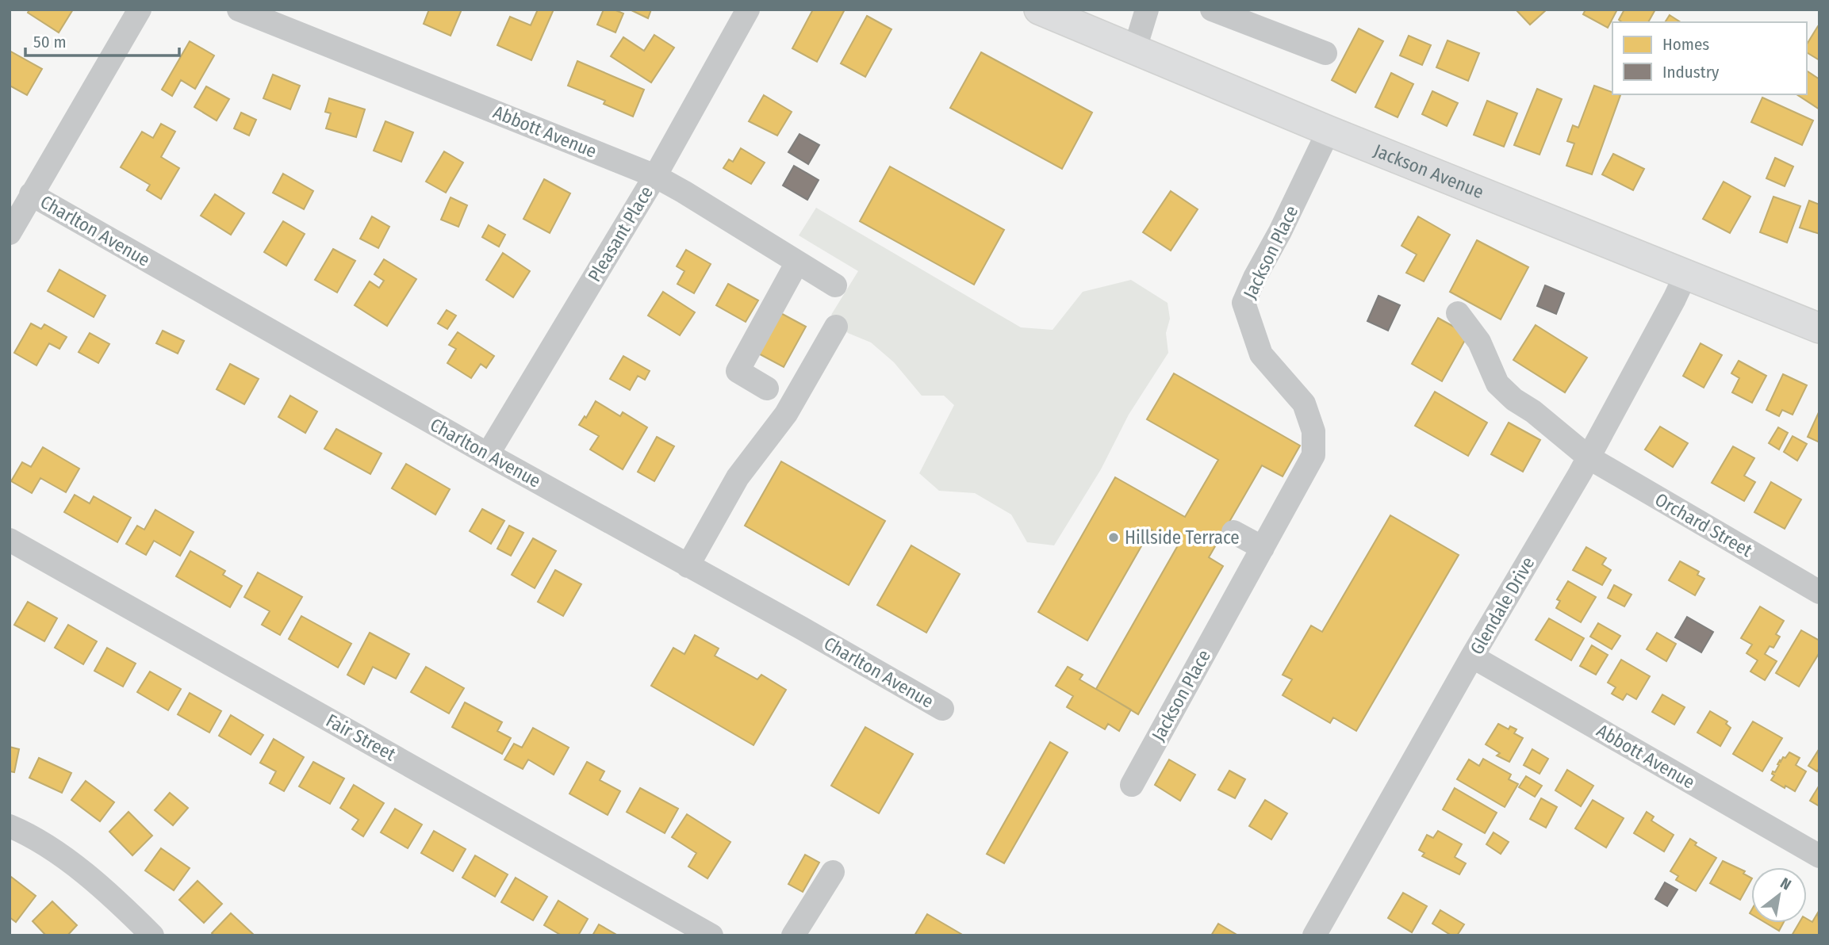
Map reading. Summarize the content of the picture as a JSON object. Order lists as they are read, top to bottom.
{
  "streets": {
    "main road": ["Jackson Avenue"],
    "street": [
      "Abbott Avenue",
      "Charlton Avenue",
      "Pleasant Place",
      "Jackson Place",
      "Orchard Street",
      "Glendale Drive",
      "Fair Street"
    ]
  },
  "crossings": [
    ["Abbott Avenue", "Pleasant Place"],
    ["Abbott Avenue", "Glendale Drive"],
    ["Jackson Avenue", "Jackson Place"],
    ["Jackson Avenue", "Glendale Drive"],
    ["Charlton Avenue", "Pleasant Place"],
    ["Orchard Street", "Glendale Drive"]
  ],
  "places": ["Hillside Terrace"],
  "legend": ["Homes", "Industry"],
  "scale_bar": "50 m",
  "north": "top right"
}
